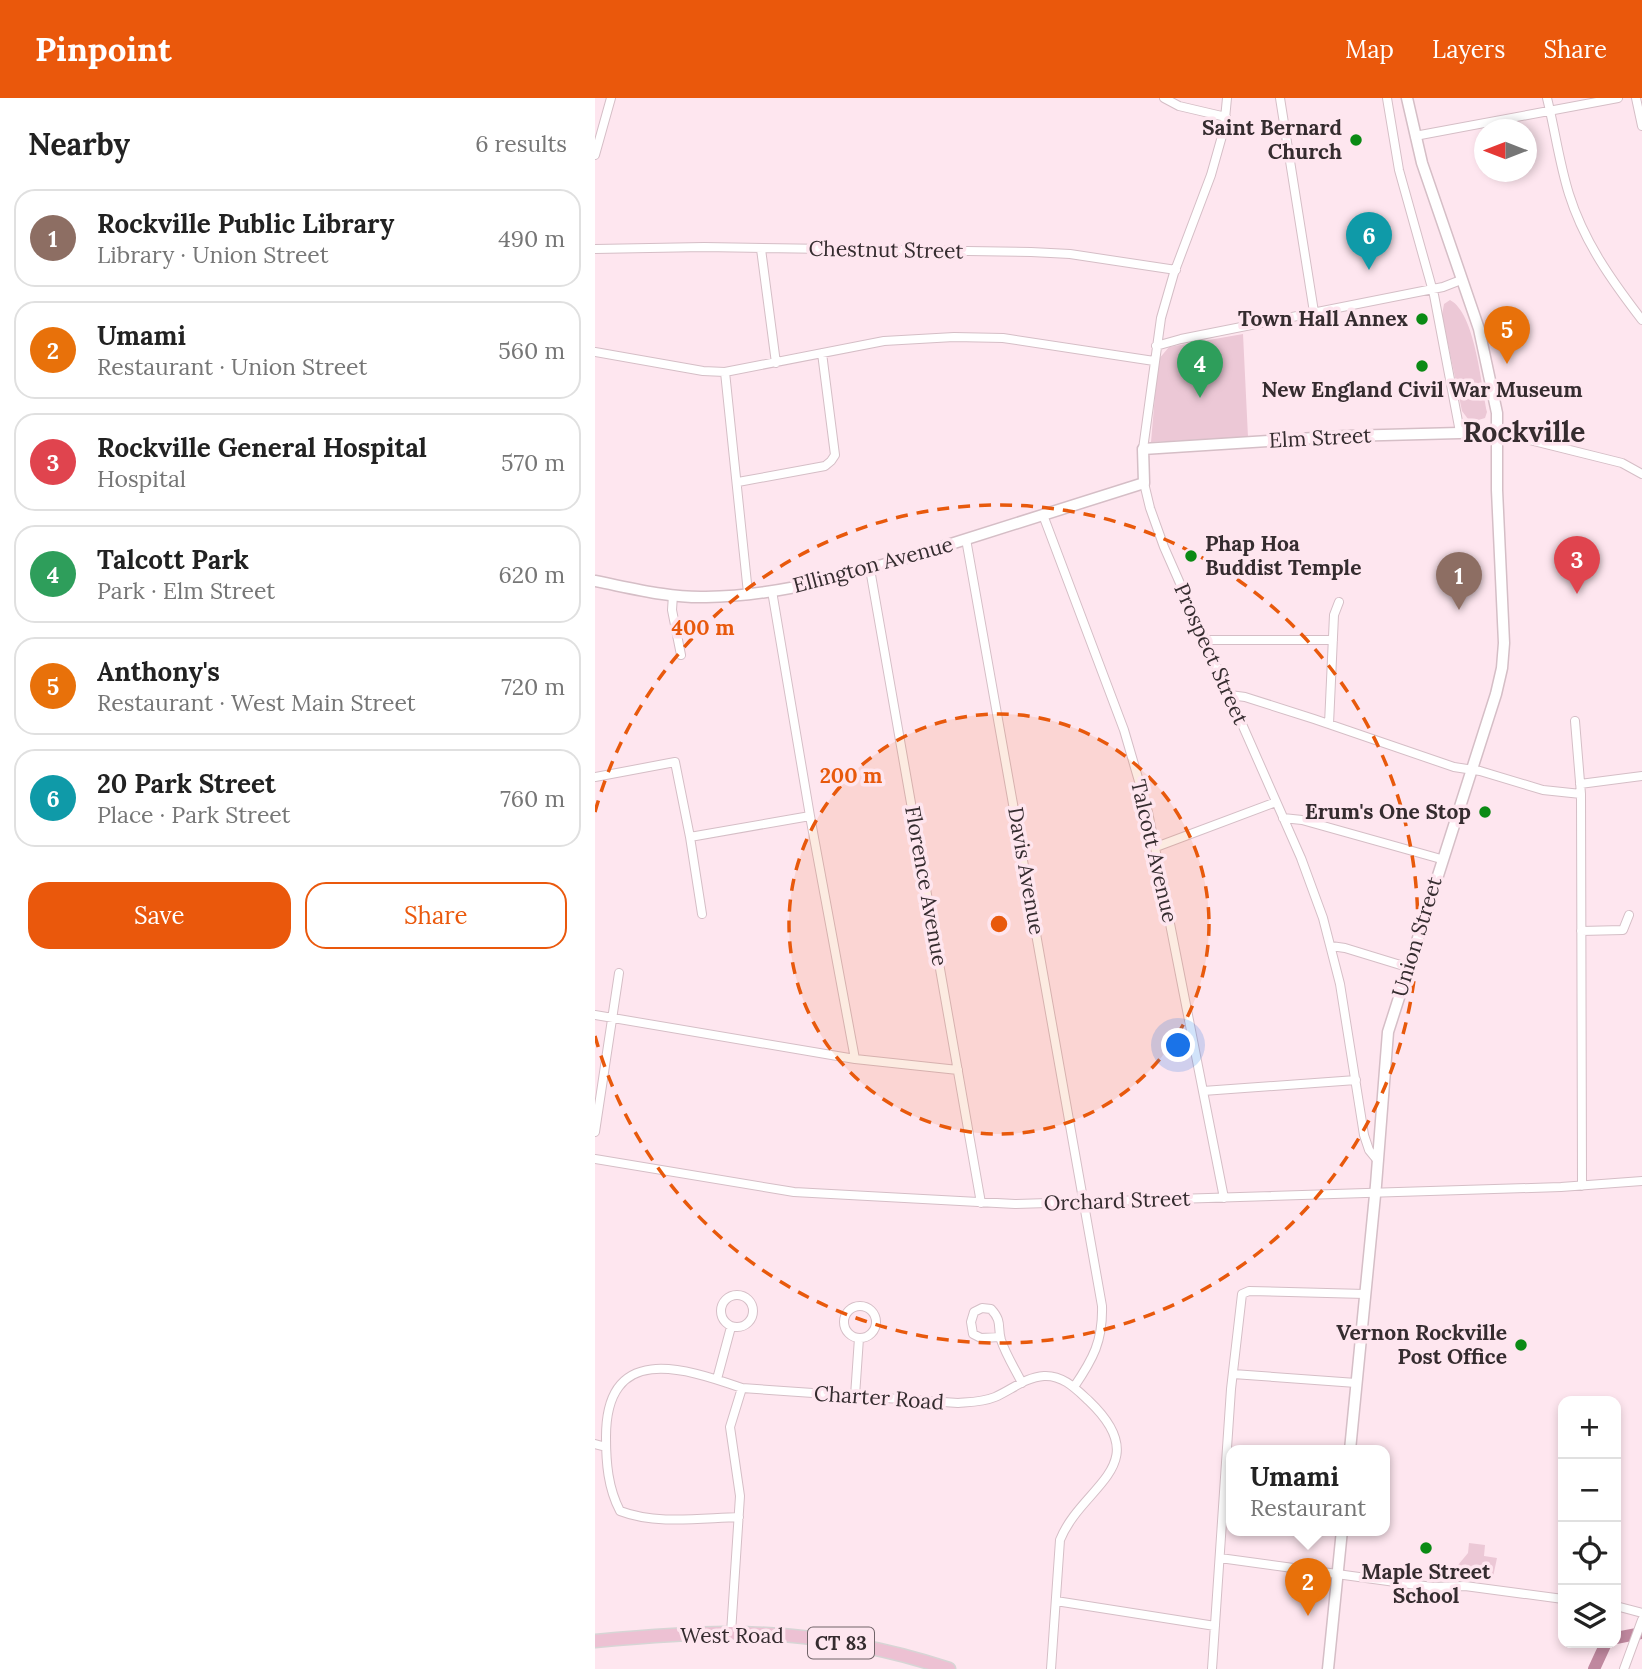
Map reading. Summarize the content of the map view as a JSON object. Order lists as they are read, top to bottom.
{
  "streets": {
    "main road": [
      "Elm Street",
      "Ellington Avenue",
      "Prospect Street",
      "Union Street",
      "West Road",
      "CT 83"
    ],
    "street": [
      "Chestnut Street",
      "Talcott Avenue",
      "Davis Avenue",
      "Florence Avenue",
      "Orchard Street",
      "Charter Road"
    ]
  },
  "crossings": [
    ["Chestnut Street", "Prospect Street"],
    ["Elm Street", "Prospect Street"],
    ["Elm Street", "Union Street"],
    ["Ellington Avenue", "Prospect Street"],
    ["Ellington Avenue", "Talcott Avenue"],
    ["Ellington Avenue", "Davis Avenue"],
    ["Ellington Avenue", "Florence Avenue"],
    ["Prospect Street", "Union Street"],
    ["Talcott Avenue", "Orchard Street"],
    ["Davis Avenue", "Orchard Street"],
    ["Davis Avenue", "Charter Road"],
    ["Florence Avenue", "Orchard Street"],
    ["Union Street", "Orchard Street"]
  ],
  "districts": ["Rockville"],
  "places": [
    "Saint Bernard Church",
    "Town Hall Annex",
    "New England Civil War Museum",
    "Phap Hoa Buddist Temple",
    "Erum's One Stop",
    "Vernon Rockville Post Office",
    "Maple Street School"
  ],
  "north": "left",
  "page": {
    "header": "Pinpoint",
    "nav": ["Map", "Layers", "Share"],
    "heading": ["Nearby", "6 results"],
    "list": [
      {
        "mark": "1",
        "name": "Rockville Public Library",
        "note": "Library · Union Street",
        "value": "490 m"
      },
      {
        "mark": "2",
        "name": "Umami",
        "note": "Restaurant · Union Street",
        "value": "560 m"
      },
      {
        "mark": "3",
        "name": "Rockville General Hospital",
        "note": "Hospital",
        "value": "570 m"
      },
      {
        "mark": "4",
        "name": "Talcott Park",
        "note": "Park · Elm Street",
        "value": "620 m"
      },
      {
        "mark": "5",
        "name": "Anthony's",
        "note": "Restaurant · West Main Street",
        "value": "720 m"
      },
      {
        "mark": "6",
        "name": "20 Park Street",
        "note": "Place · Park Street",
        "value": "760 m"
      }
    ],
    "pins": [
      "6",
      "5",
      "4",
      "3",
      "1",
      "2"
    ],
    "buttons": ["Save", "Share"],
    "map_buttons": ["+", "−"],
    "popup": ["Umami", "Restaurant"]
  },
  "rings": ["400 m", "200 m"]
}
